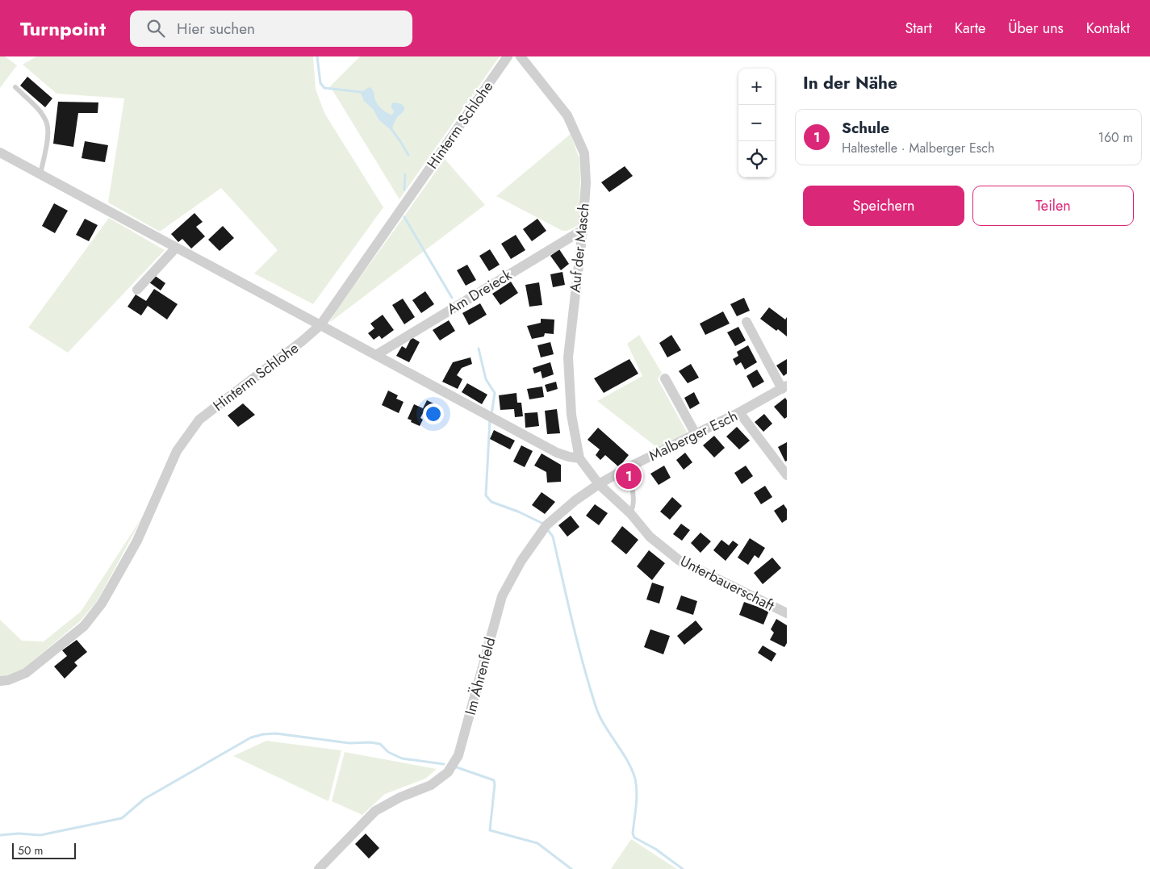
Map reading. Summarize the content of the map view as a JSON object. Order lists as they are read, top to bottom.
{
  "streets": {
    "street": [
      "Hinterm Schlohe",
      "Auf der Masch",
      "Am Dreieck",
      "Malberger Esch",
      "Unterbauerschaft",
      "Im Ährenfeld"
    ]
  },
  "crossings": [
    ["Auf der Masch", "Am Dreieck"],
    ["Malberger Esch", "Unterbauerschaft"],
    ["Malberger Esch", "Im Ährenfeld"],
    ["Unterbauerschaft", "Im Ährenfeld"]
  ],
  "scale_bar": "50 m",
  "page": {
    "header": "Turnpoint",
    "search": "Hier suchen",
    "nav": [
      "Start",
      "Karte",
      "Über uns",
      "Kontakt"
    ],
    "heading": "In der Nähe",
    "map_buttons": ["+", "−"],
    "list": [
      {
        "mark": "1",
        "name": "Schule",
        "note": "Haltestelle · Malberger Esch",
        "value": "160 m"
      }
    ],
    "buttons": ["Speichern", "Teilen"],
    "pins": "1",
    "scale": "50 m"
  }
}
